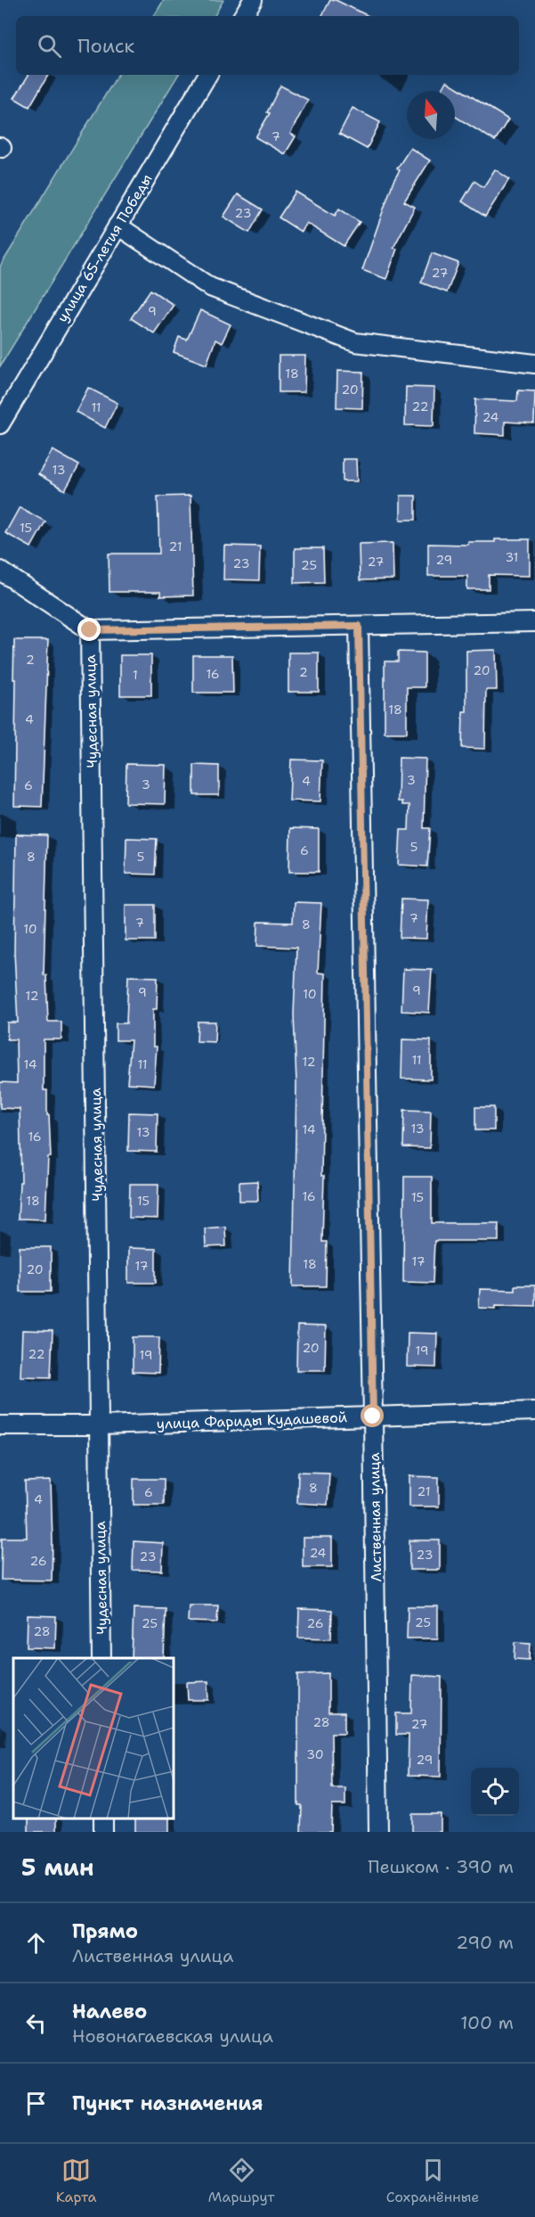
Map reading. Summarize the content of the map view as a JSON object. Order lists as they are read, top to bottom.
{
  "streets": {
    "street": [
      "улица 65-летия Победы",
      "Чудесная улица",
      "улица Фариды Кудашевой",
      "Лиственная улица"
    ]
  },
  "crossings": [
    ["Чудесная улица", "улица Фариды Кудашевой"],
    ["улица Фариды Кудашевой", "Лиственная улица"]
  ],
  "house_numbers": [
    "7",
    "23",
    "27",
    "9",
    "18",
    "20",
    "22",
    "11",
    "24",
    "13",
    "15",
    "21",
    "31",
    "29",
    "27",
    "23",
    "25",
    "2",
    "20",
    "2",
    "16",
    "1",
    "18",
    "4",
    "3",
    "4",
    "3",
    "6",
    "5",
    "6",
    "8",
    "5",
    "7",
    "7",
    "8",
    "10",
    "9",
    "9",
    "10",
    "12",
    "11",
    "12",
    "14",
    "11",
    "13",
    "14",
    "13",
    "16",
    "16",
    "15",
    "18",
    "15",
    "17",
    "18",
    "17",
    "20",
    "20",
    "19",
    "22",
    "19",
    "8",
    "21",
    "6",
    "4",
    "24",
    "23",
    "23",
    "26",
    "25",
    "25",
    "26",
    "28",
    "28",
    "27",
    "30",
    "29"
  ],
  "north": "top",
  "page": {
    "search": "Поиск",
    "heading": ["5 мин", "Пешком · 390 m"],
    "list": [
      ["Прямо", "Лиственная улица", "290 m"],
      ["Налево", "Новонагаевская улица", "100 m"],
      "Пункт назначения"
    ],
    "nav": ["Карта", "Маршрут", "Сохранённые"]
  }
}
